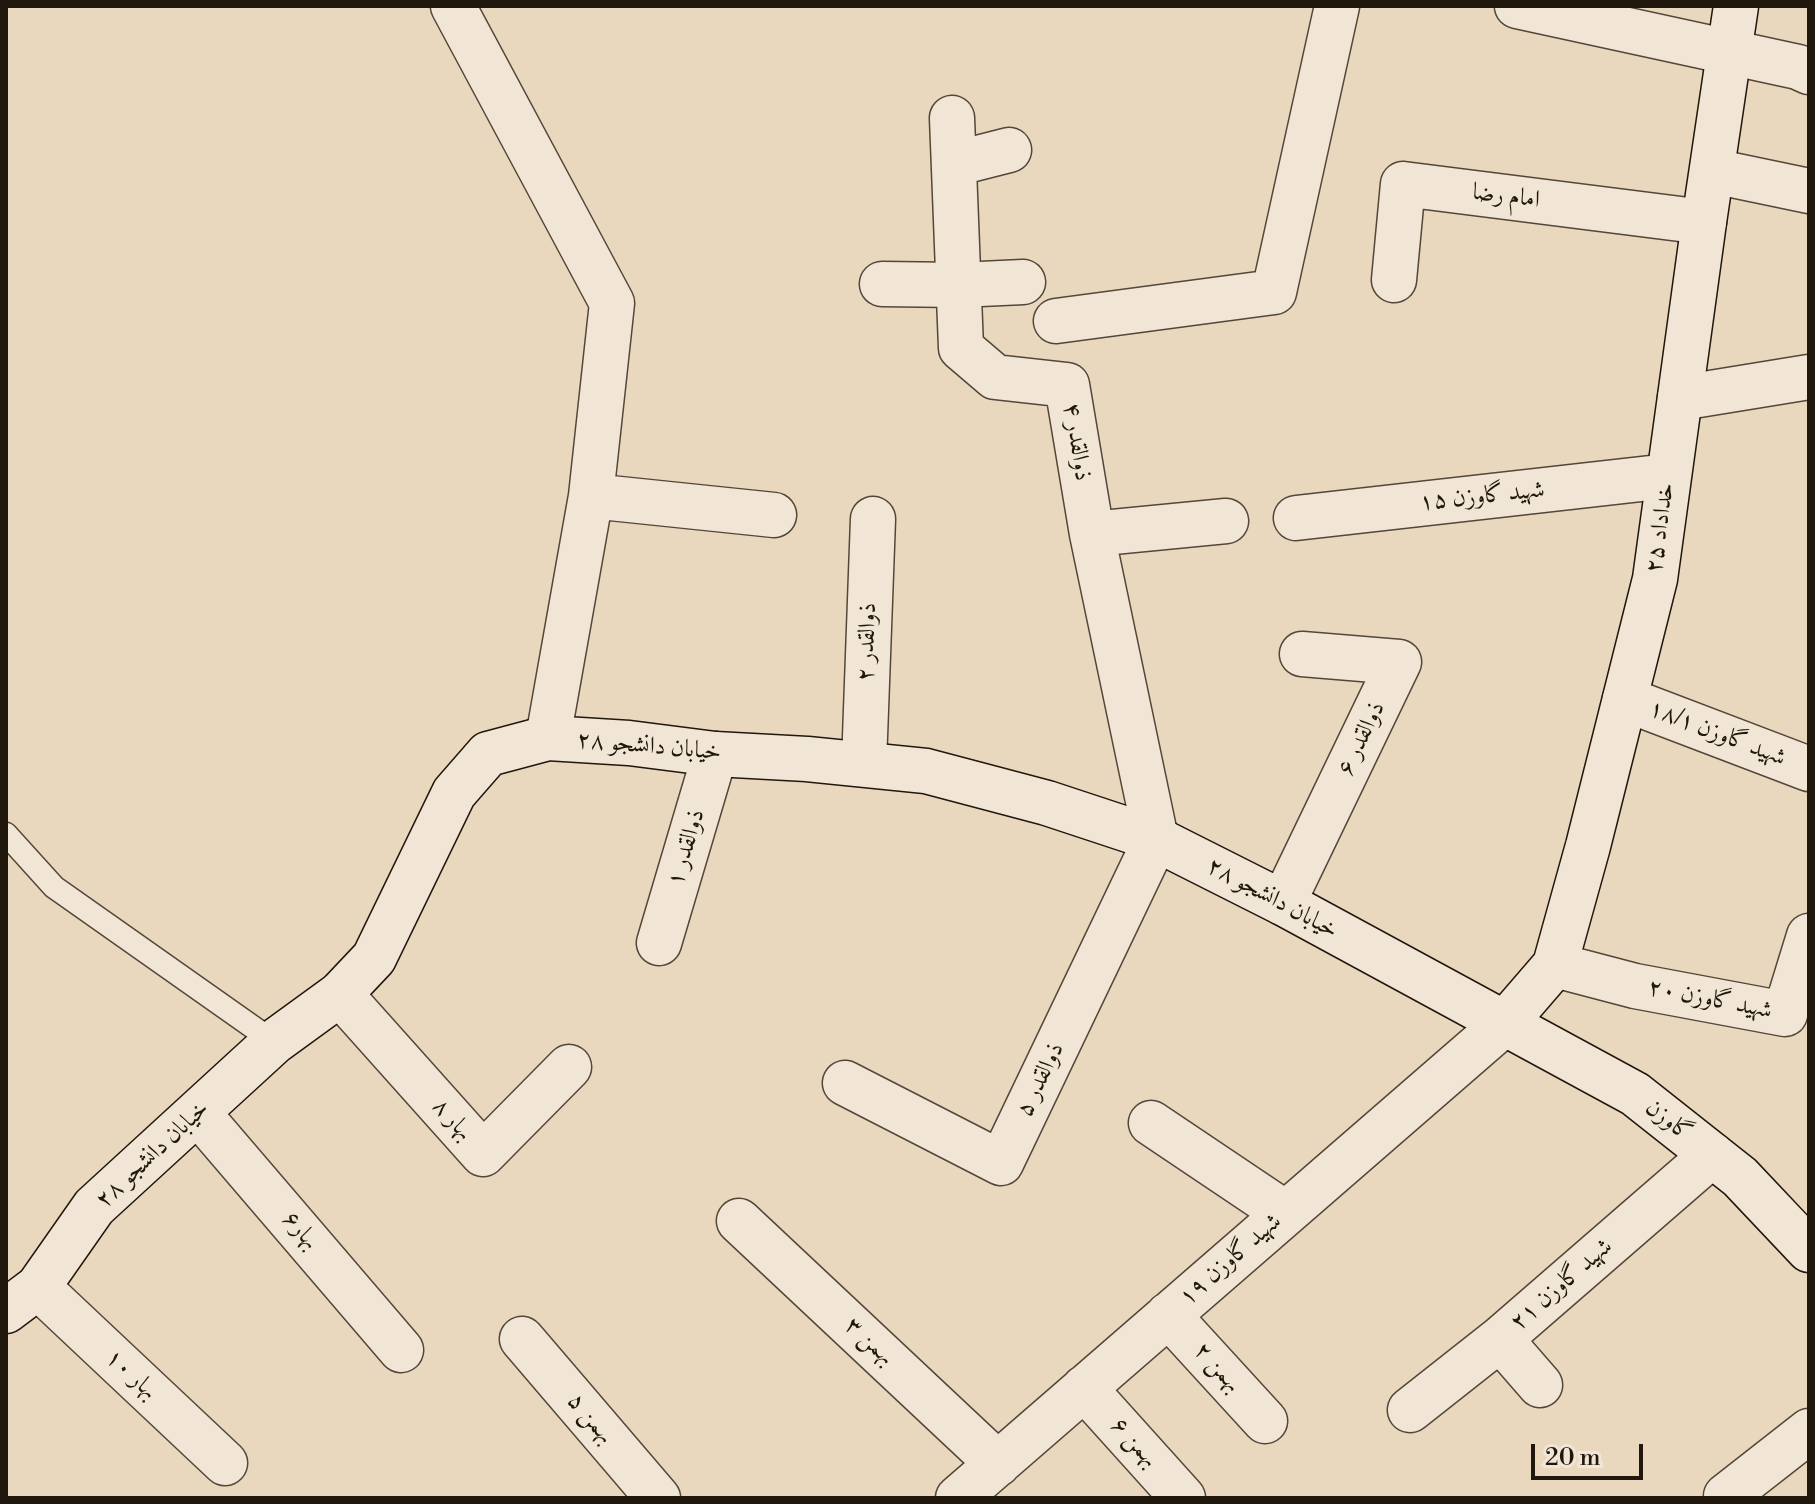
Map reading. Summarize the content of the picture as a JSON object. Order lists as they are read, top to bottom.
{
  "streets": {
    "street": [
      "امام رضا",
      "ذوالقدر ۴",
      "شهید گاوزن ۱۵",
      "خداداد ۲۵",
      "ذوالقدر ۲",
      "شهید گاوزن ۱۸/۱",
      "ذوالقدر ۶",
      "خیابان دانشجو ۲۸",
      "ذوالقدر ۱",
      "شهید گاوزن ۲۰",
      "ذوالقدر ۵",
      "بهار ۸",
      "گاوزن",
      "بهار۶",
      "شهید گاوزن ۱۹",
      "شهید گاوزن ۲۱",
      "بهمن ۳",
      "بهمن ۲",
      "بهار ۱۰",
      "بهمن ۵",
      "بهمن ۶"
    ]
  },
  "crossings": [
    ["امام رضا", "خداداد ۲۵"],
    ["ذوالقدر ۴", "خیابان دانشجو ۲۸"],
    ["ذوالقدر ۴", "ذوالقدر ۵"],
    ["شهید گاوزن ۱۵", "خداداد ۲۵"],
    ["خداداد ۲۵", "شهید گاوزن ۱۸/۱"],
    ["خداداد ۲۵", "خیابان دانشجو ۲۸"],
    ["خداداد ۲۵", "شهید گاوزن ۲۰"],
    ["خداداد ۲۵", "گاوزن"],
    ["خداداد ۲۵", "شهید گاوزن ۱۹"],
    ["ذوالقدر ۲", "خیابان دانشجو ۲۸"],
    ["ذوالقدر ۶", "خیابان دانشجو ۲۸"],
    ["خیابان دانشجو ۲۸", "ذوالقدر ۱"],
    ["خیابان دانشجو ۲۸", "ذوالقدر ۵"],
    ["خیابان دانشجو ۲۸", "بهار ۸"],
    ["خیابان دانشجو ۲۸", "گاوزن"],
    ["خیابان دانشجو ۲۸", "بهار۶"],
    ["خیابان دانشجو ۲۸", "شهید گاوزن ۱۹"],
    ["خیابان دانشجو ۲۸", "بهار ۱۰"],
    ["گاوزن", "شهید گاوزن ۱۹"],
    ["گاوزن", "شهید گاوزن ۲۱"],
    ["شهید گاوزن ۱۹", "بهمن ۳"],
    ["شهید گاوزن ۱۹", "بهمن ۲"],
    ["شهید گاوزن ۱۹", "بهمن ۶"]
  ],
  "scale_bar": "20 m"
}
